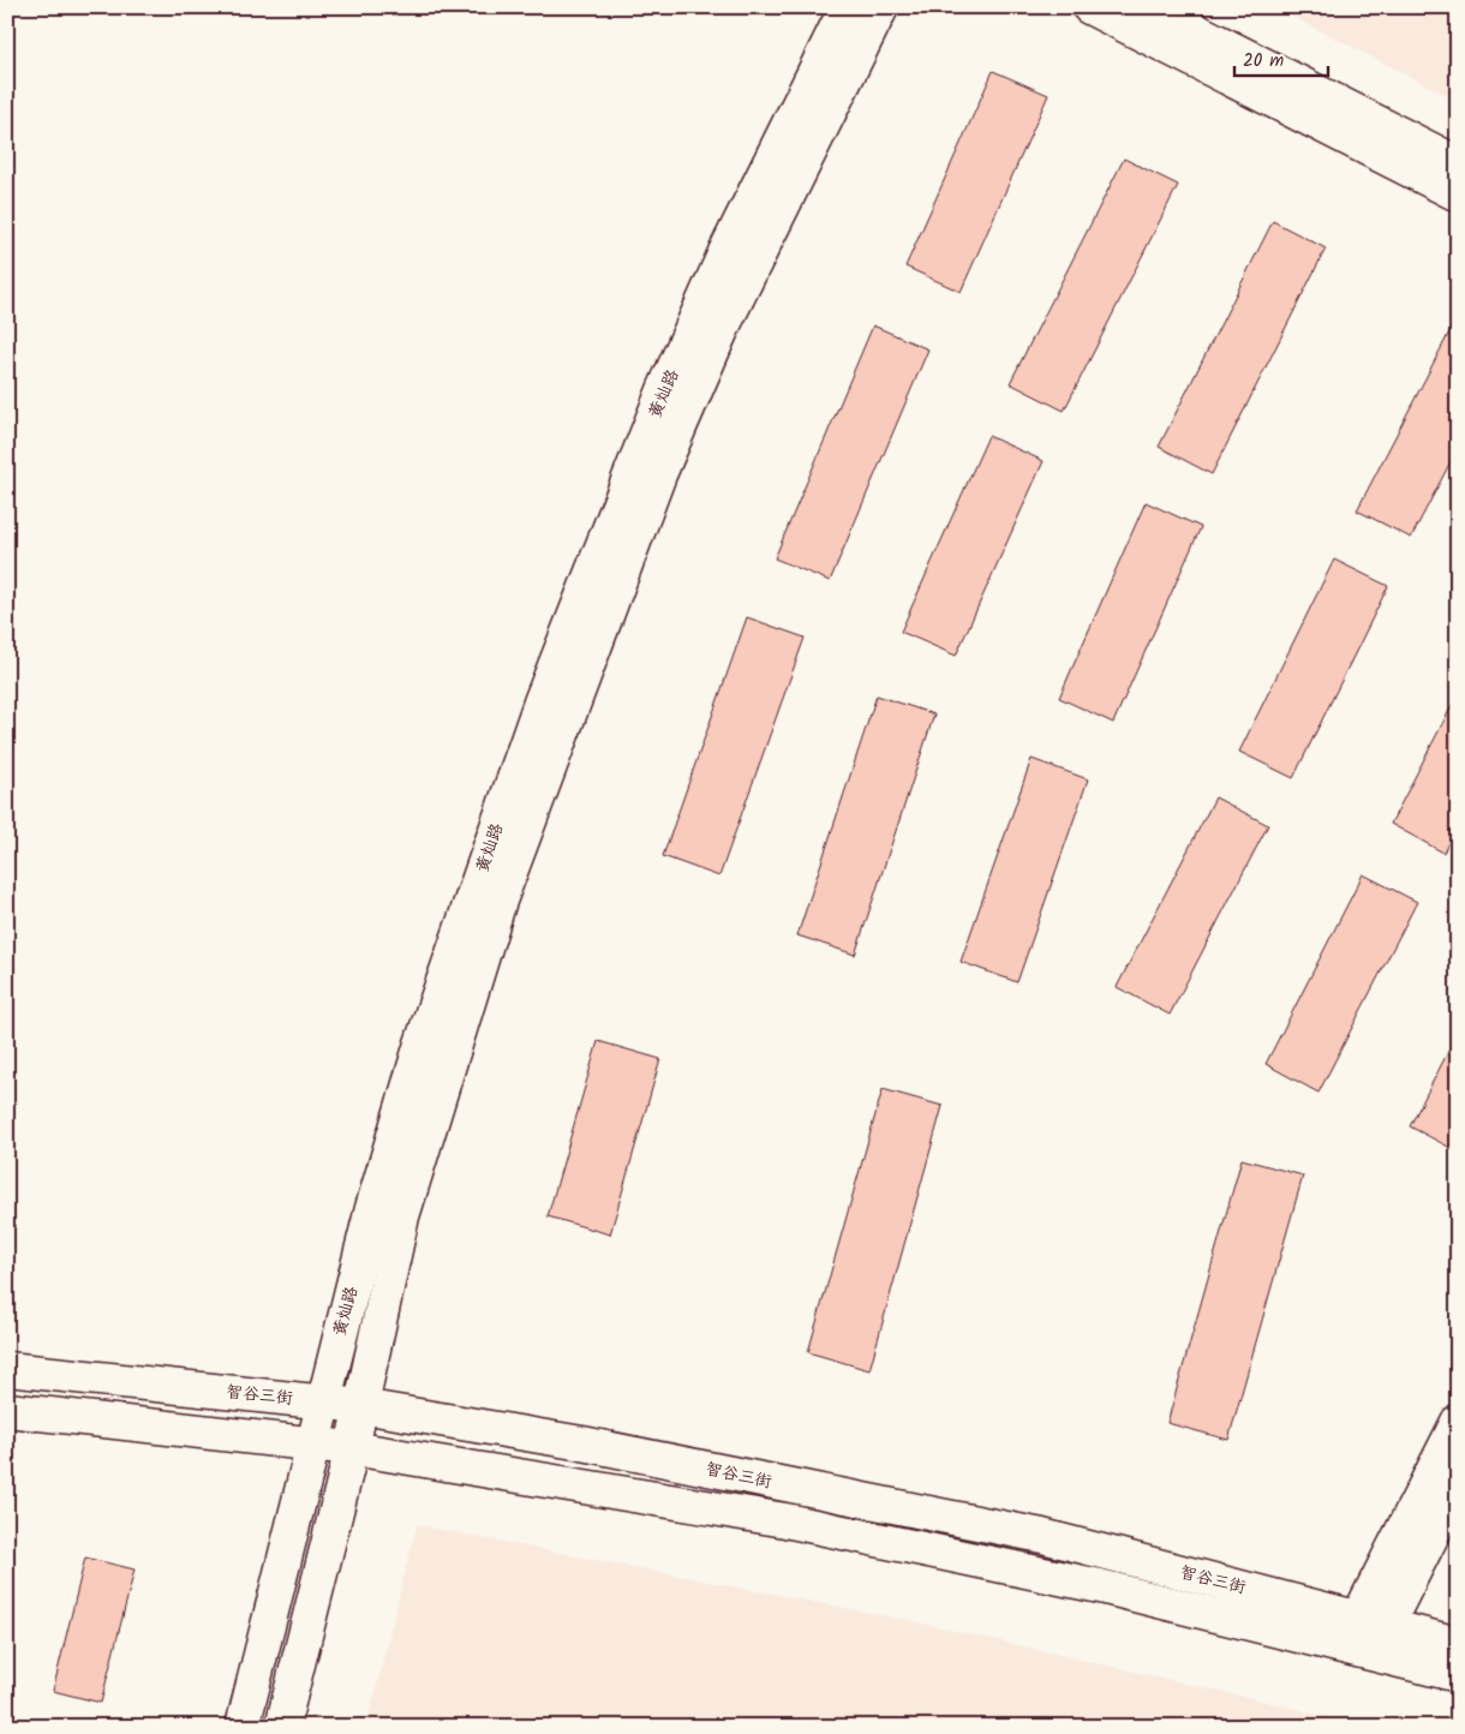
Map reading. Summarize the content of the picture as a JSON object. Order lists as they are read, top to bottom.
{
  "streets": {
    "street": ["黄灿路", "智谷三街"]
  },
  "crossings": [
    ["黄灿路", "智谷三街"]
  ],
  "scale_bar": "20 m"
}
